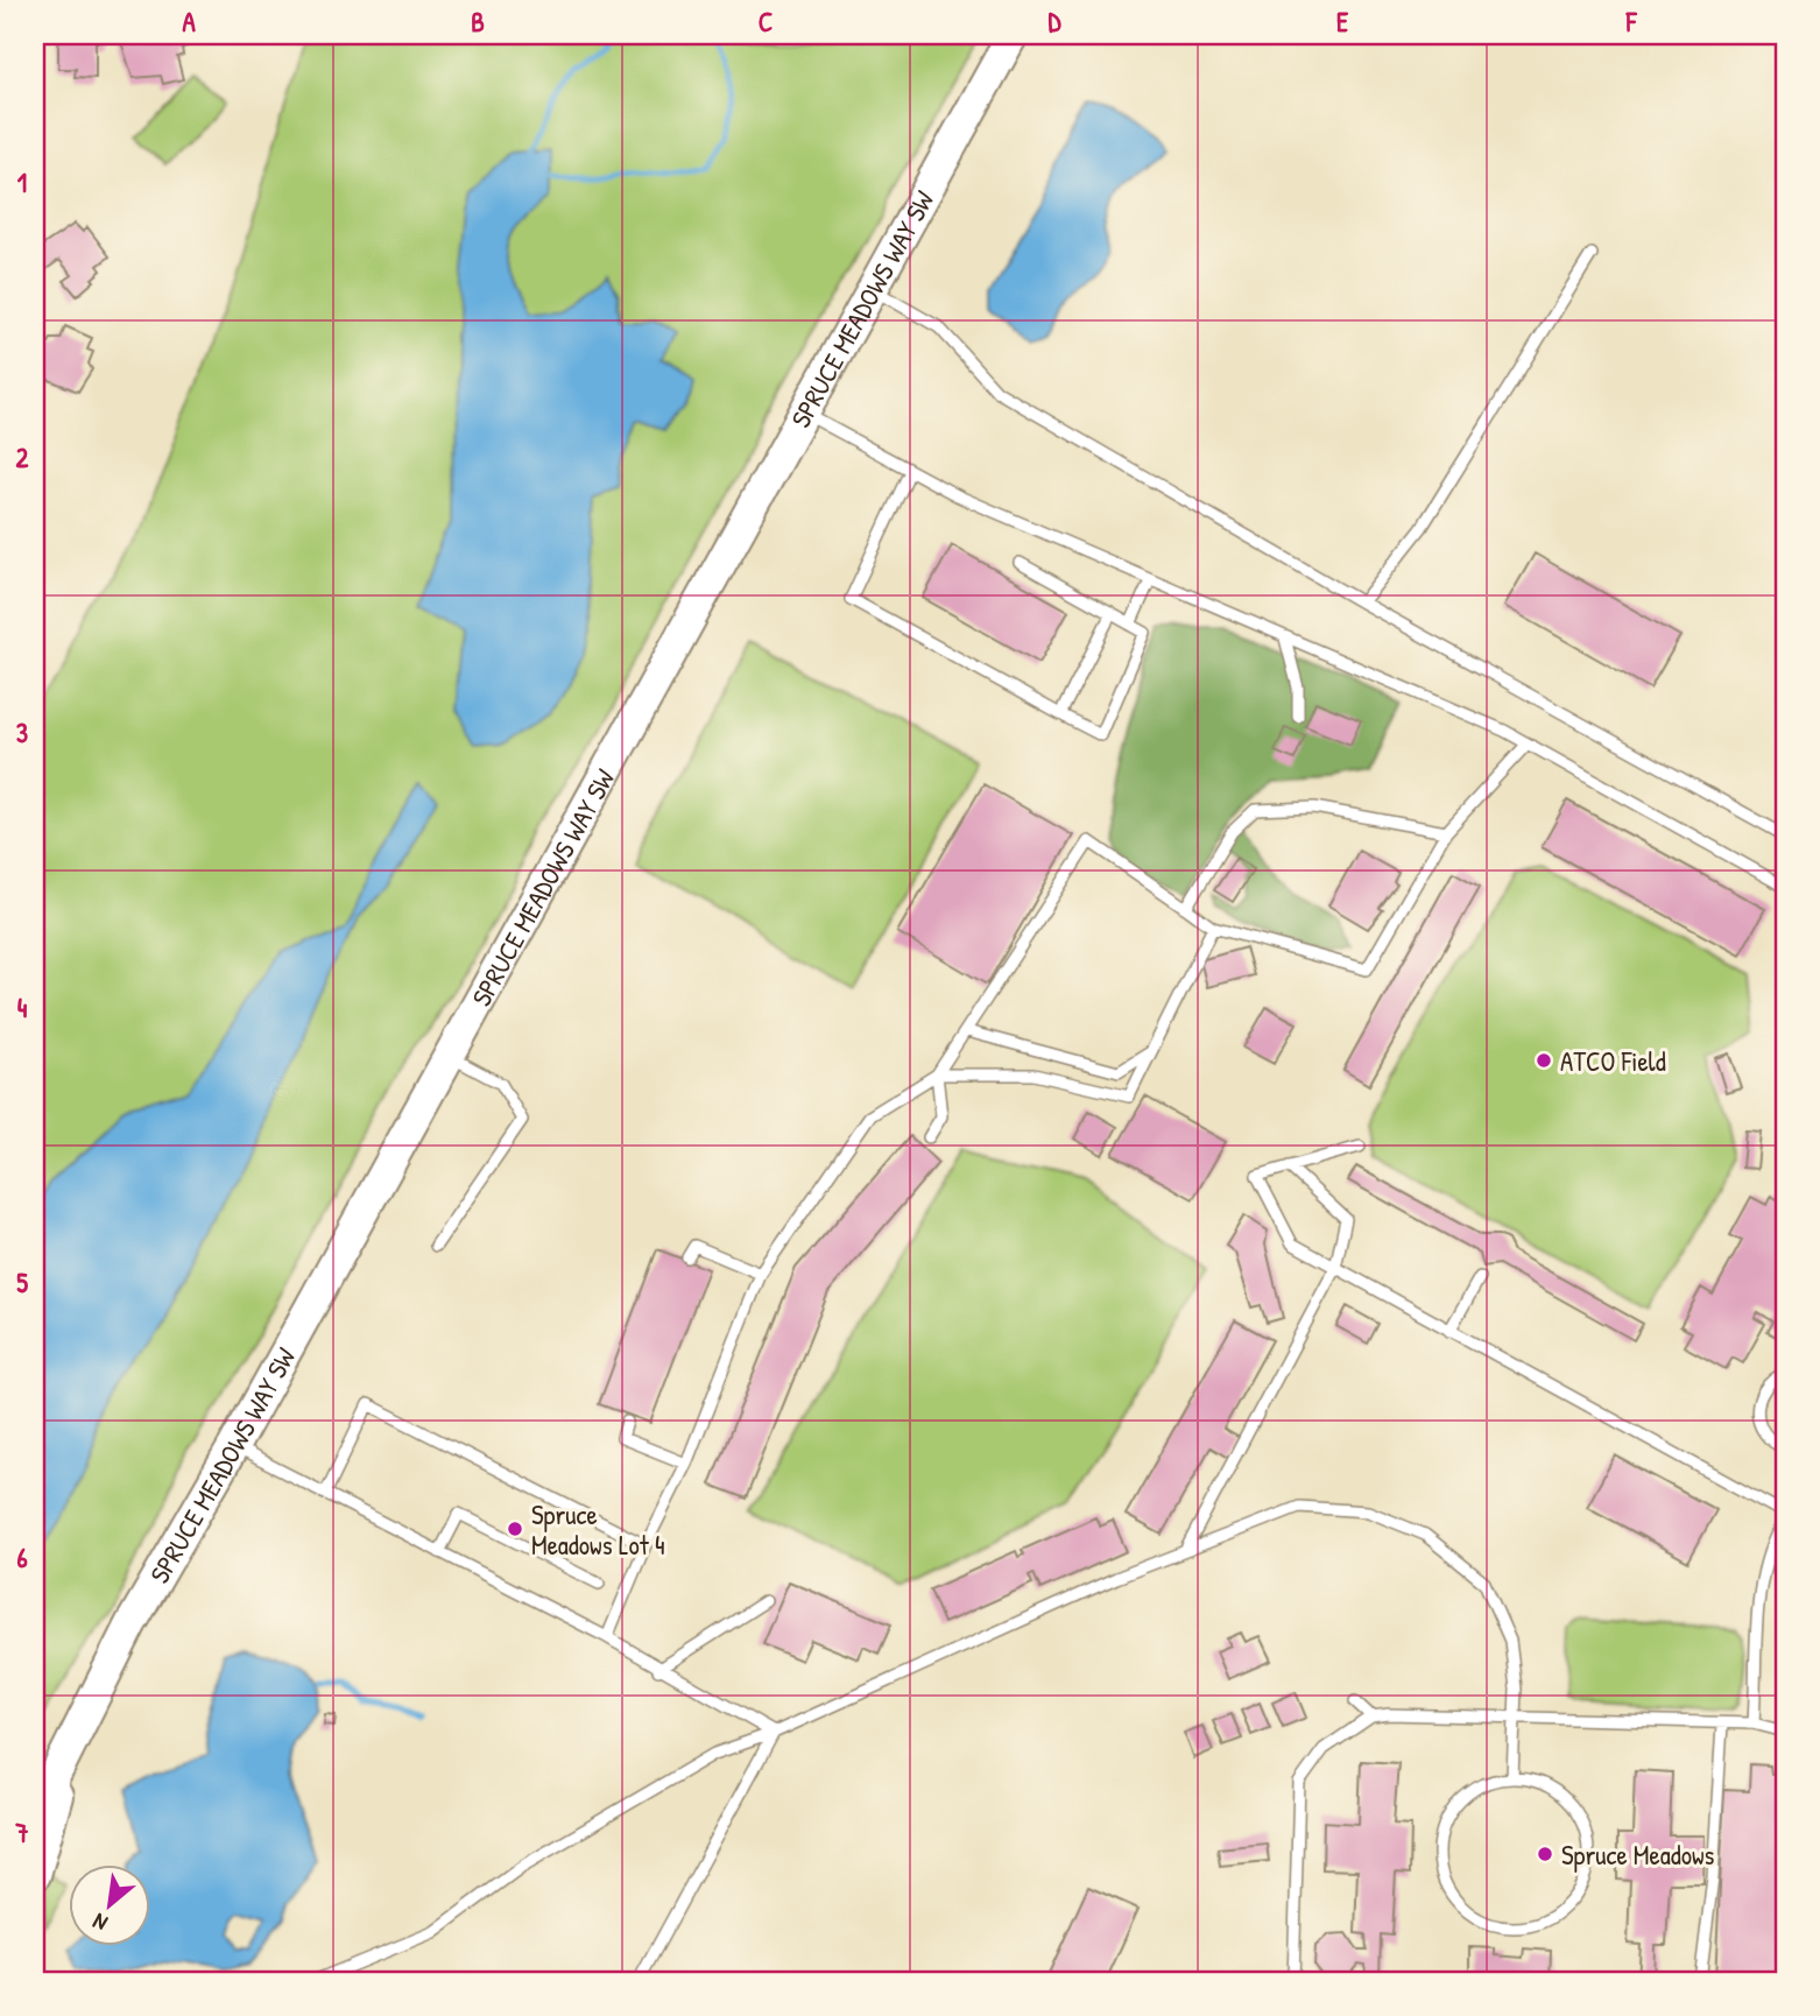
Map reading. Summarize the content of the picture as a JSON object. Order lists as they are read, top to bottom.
{
  "streets": {
    "main road": ["SPRUCE MEADOWS WAY SW"]
  },
  "places": ["ATCO Field", "Spruce Meadows Lot 4", "Spruce Meadows"],
  "north": "bottom left",
  "grid": {
    "columns": [
      "A",
      "B",
      "C",
      "D",
      "E",
      "F"
    ],
    "rows": [
      "1",
      "2",
      "3",
      "4",
      "5",
      "6",
      "7"
    ]
  }
}
